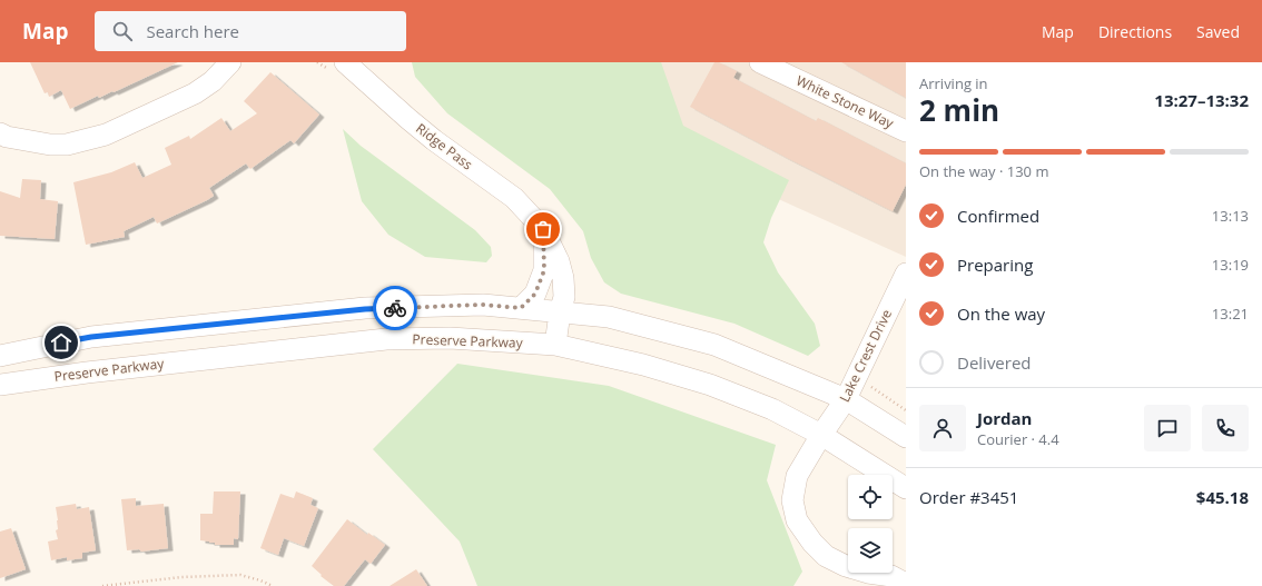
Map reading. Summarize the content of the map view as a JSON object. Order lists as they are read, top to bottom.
{
  "streets": {
    "street": [
      "White Stone Way",
      "Ridge Pass",
      "Preserve Parkway",
      "Lake Crest Drive"
    ]
  },
  "crossings": [
    ["Ridge Pass", "Preserve Parkway"],
    ["Preserve Parkway", "Lake Crest Drive"]
  ],
  "page": {
    "header": "Map",
    "search": "Search here",
    "nav": ["Map", "Directions", "Saved"],
    "heading": ["2 min", "Arriving in", "13:27–13:32"],
    "panel": [
      "Jordan",
      "Courier · 4.4",
      "Order #3451",
      "$45.18"
    ],
    "bar": "On the way · 130 m",
    "list": [
      ["Confirmed", "13:13"],
      ["Preparing", "13:19"],
      ["On the way", "13:21"],
      "Delivered"
    ]
  }
}
